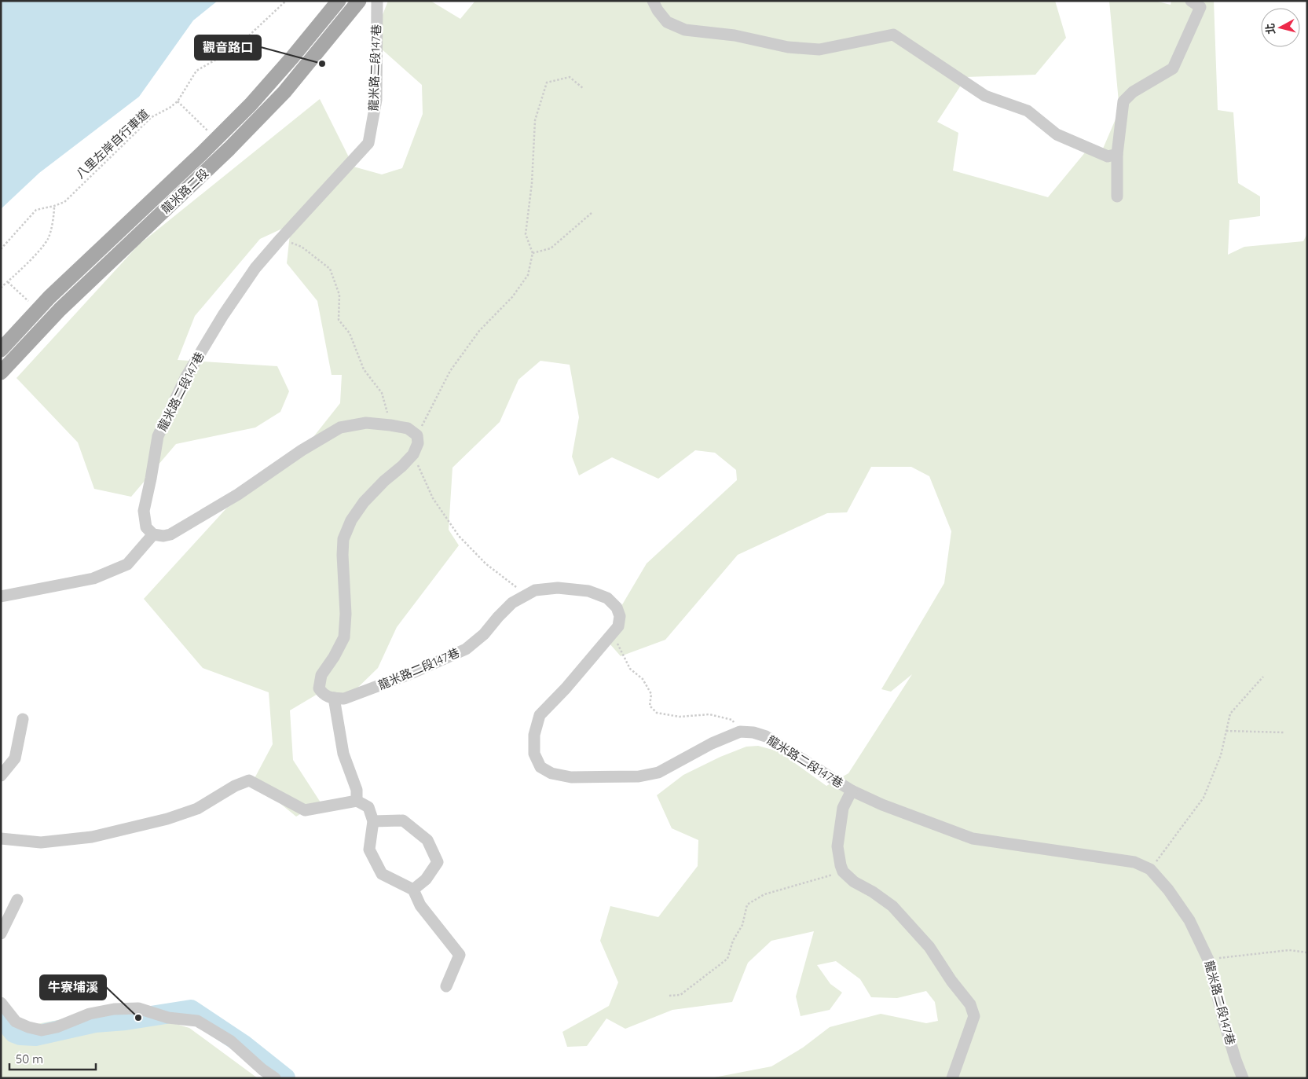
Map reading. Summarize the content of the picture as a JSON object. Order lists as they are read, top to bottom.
{
  "streets": {
    "main road": ["龍米路二段"],
    "street": ["龍米路二段147巷"],
    "path": ["八里左岸自行車道"]
  },
  "places": ["觀音路口", "牛寮埔溪"],
  "scale_bar": "50 m",
  "north": "left"
}
